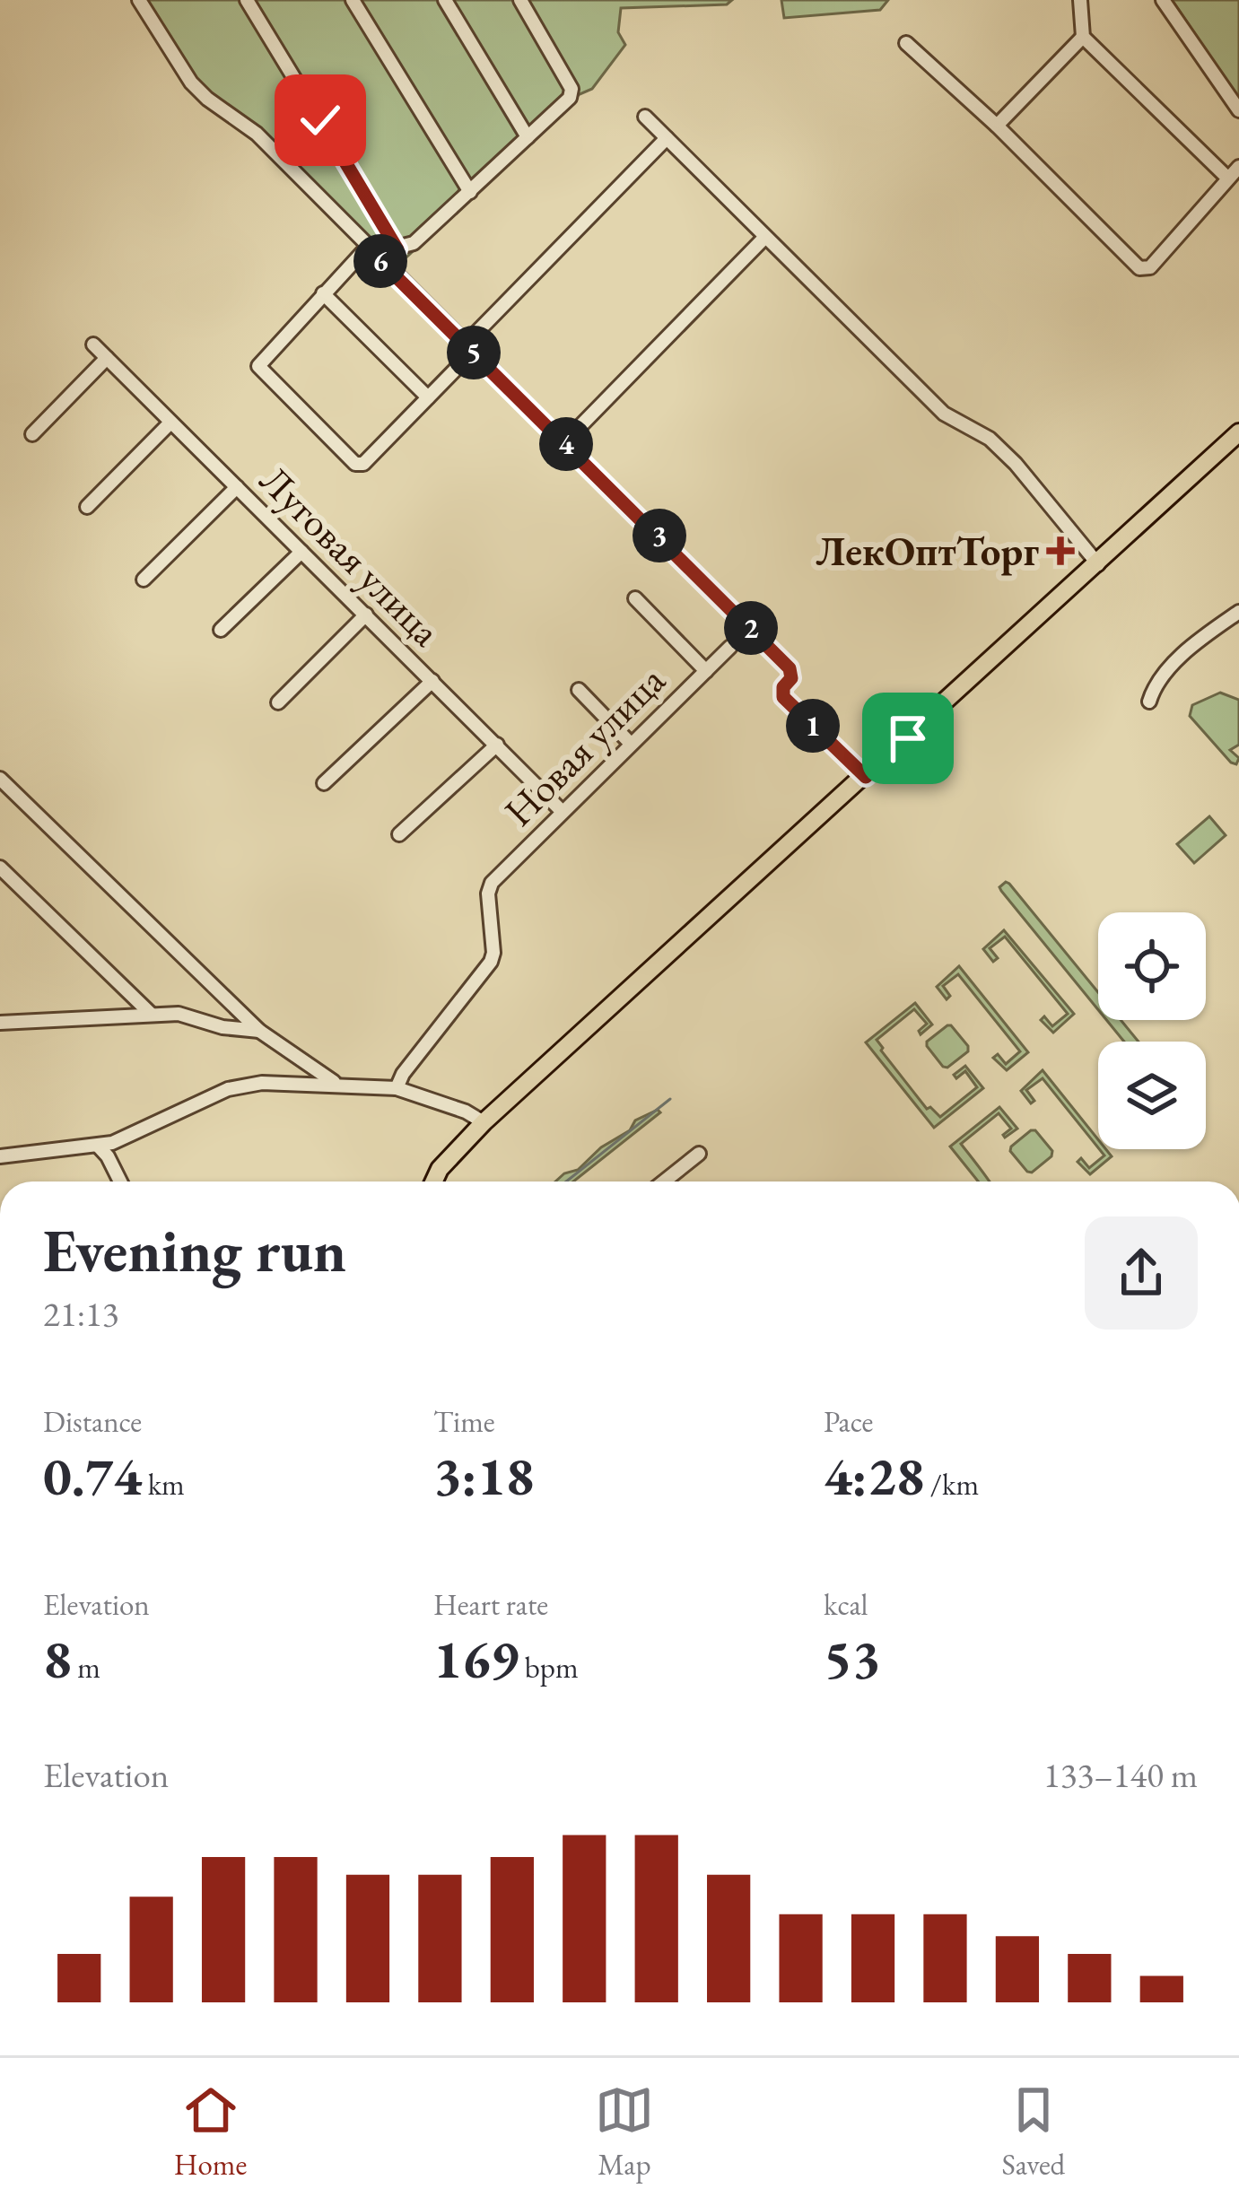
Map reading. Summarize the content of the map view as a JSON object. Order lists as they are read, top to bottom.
{
  "streets": {
    "street": ["Луговая улица", "Новая улица"]
  },
  "crossings": [
    ["Луговая улица", "Новая улица"]
  ],
  "places": {
    "health": ["ЛекОптТорг"]
  },
  "page": {
    "pins": [
      "6",
      "5",
      "4",
      "3",
      "2",
      "1"
    ],
    "heading": ["Evening run", "21:13"],
    "stats": [
      ["Distance", "0.74 km"],
      ["Time", "3:18"],
      ["Pace", "4:28 /km"],
      ["Elevation", "8 m"],
      ["Heart rate", "169 bpm"],
      ["kcal", "53"]
    ],
    "chart": ["Elevation", "133–140 m"],
    "tabs": ["Home", "Map", "Saved"]
  }
}
